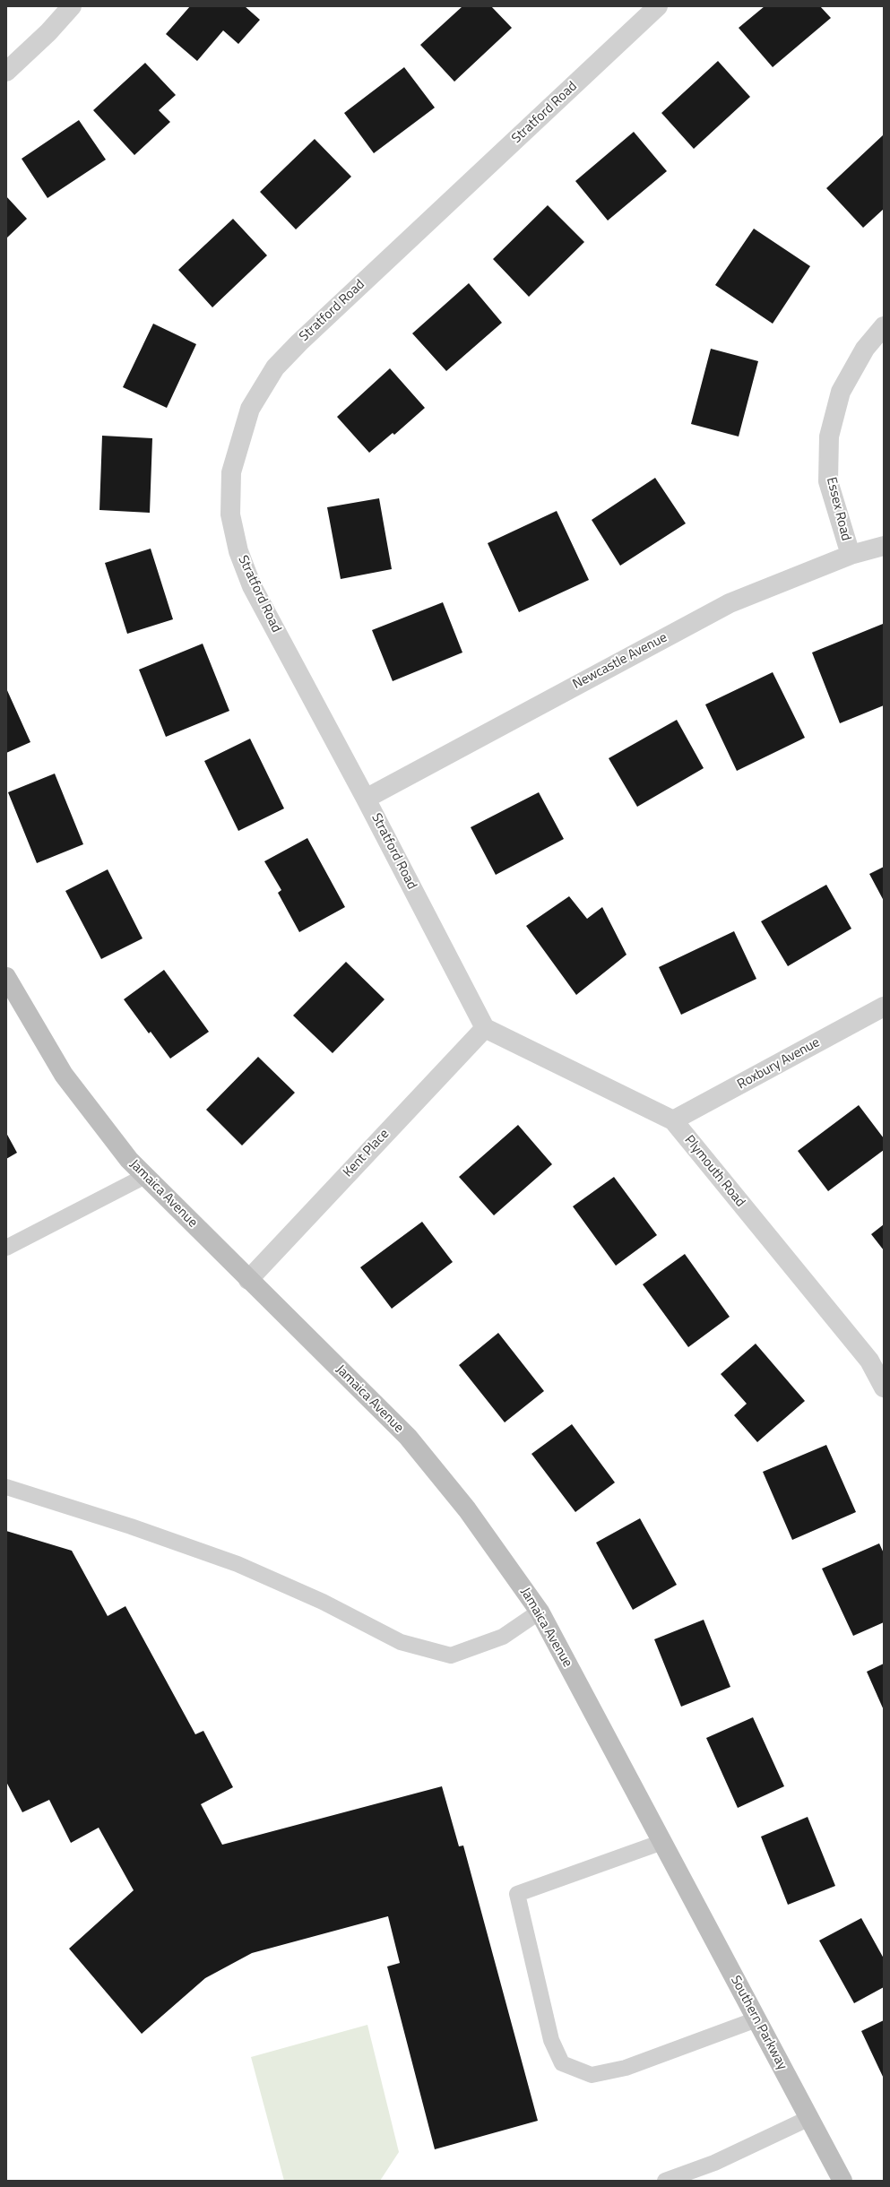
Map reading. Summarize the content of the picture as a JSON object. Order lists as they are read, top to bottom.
{
  "streets": {
    "street": [
      "Stratford Road",
      "Essex Road",
      "Newcastle Avenue",
      "Roxbury Avenue",
      "Kent Place",
      "Plymouth Road",
      "Jamaica Avenue",
      "Southern Parkway"
    ]
  },
  "crossings": [
    ["Stratford Road", "Newcastle Avenue"],
    ["Stratford Road", "Kent Place"],
    ["Stratford Road", "Plymouth Road"],
    ["Essex Road", "Newcastle Avenue"],
    ["Roxbury Avenue", "Plymouth Road"],
    ["Kent Place", "Plymouth Road"],
    ["Kent Place", "Jamaica Avenue"],
    ["Jamaica Avenue", "Southern Parkway"]
  ]
}
